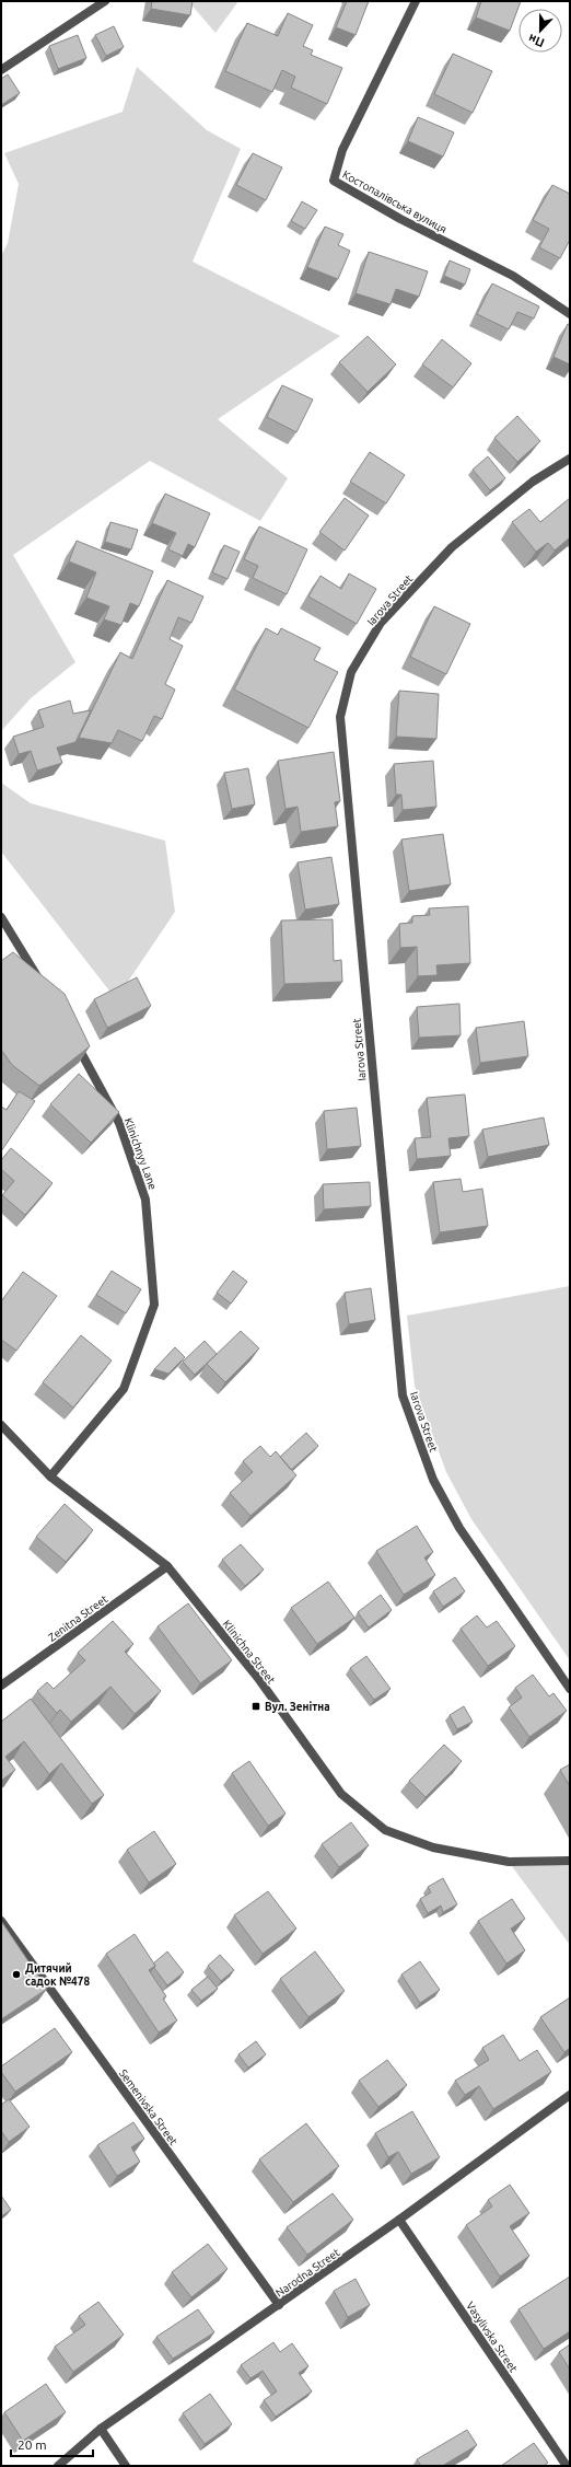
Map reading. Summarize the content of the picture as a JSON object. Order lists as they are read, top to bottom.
{
  "streets": {
    "street": [
      "Костопалівська вулиця",
      "Iarova Street",
      "Klinichnyy Lane",
      "Zenitna Street",
      "Klinichna Street",
      "Semenivska Street",
      "Narodna Street",
      "Vasylivska Street"
    ]
  },
  "crossings": [
    ["Klinichnyy Lane", "Klinichna Street"],
    ["Zenitna Street", "Klinichna Street"],
    ["Semenivska Street", "Narodna Street"],
    ["Narodna Street", "Vasylivska Street"]
  ],
  "places": {
    "transit": ["Вул. Зенітна"],
    "other": ["Дитячий садок №478"]
  },
  "scale_bar": "20 m",
  "north": "bottom"
}
